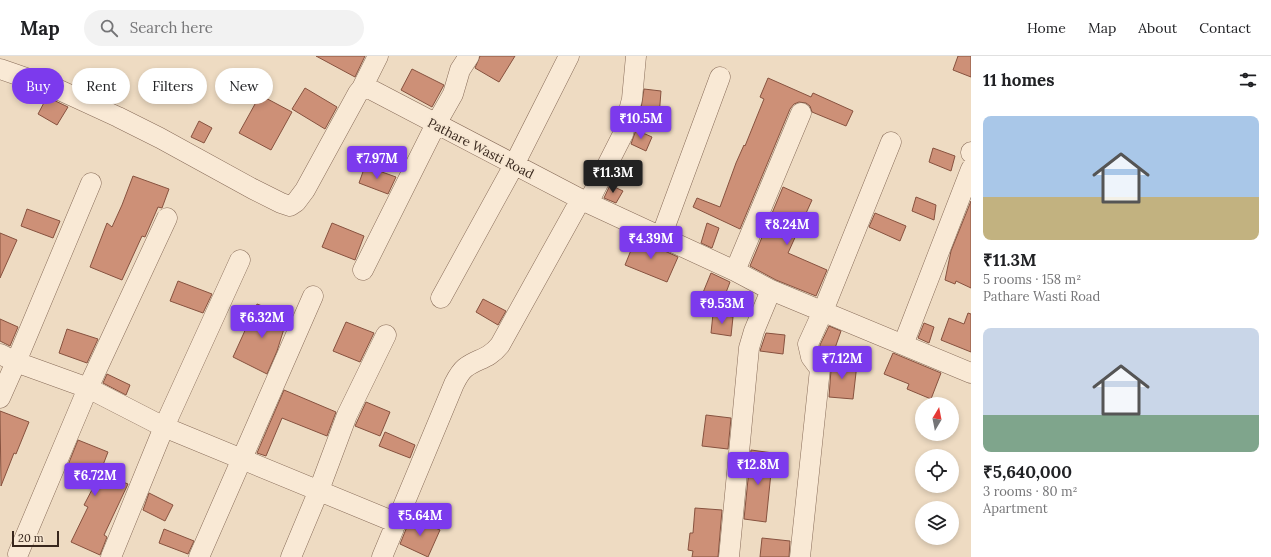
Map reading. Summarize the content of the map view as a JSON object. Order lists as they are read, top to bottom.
{
  "streets": {
    "street": ["Pathare Wasti Road"]
  },
  "scale_bar": "20 m",
  "north": "top",
  "page": {
    "header": "Map",
    "search": "Search here",
    "nav": [
      "Home",
      "Map",
      "About",
      "Contact"
    ],
    "heading": "11 homes",
    "chip": [
      "Buy",
      "Rent",
      "Filters",
      "New"
    ],
    "list": [
      {
        "name": "₹11.3M",
        "note": "5 rooms · 158 m² · Pathare Wasti Road"
      },
      {
        "name": "₹5,640,000",
        "note": "3 rooms · 80 m² · Apartment"
      }
    ],
    "price": [
      "₹10.5M",
      "₹7.97M",
      "₹11.3M",
      "₹8.24M",
      "₹4.39M",
      "₹9.53M",
      "₹6.32M",
      "₹7.12M",
      "₹12.8M",
      "₹6.72M",
      "₹5.64M"
    ],
    "scale": "20 m"
  }
}
